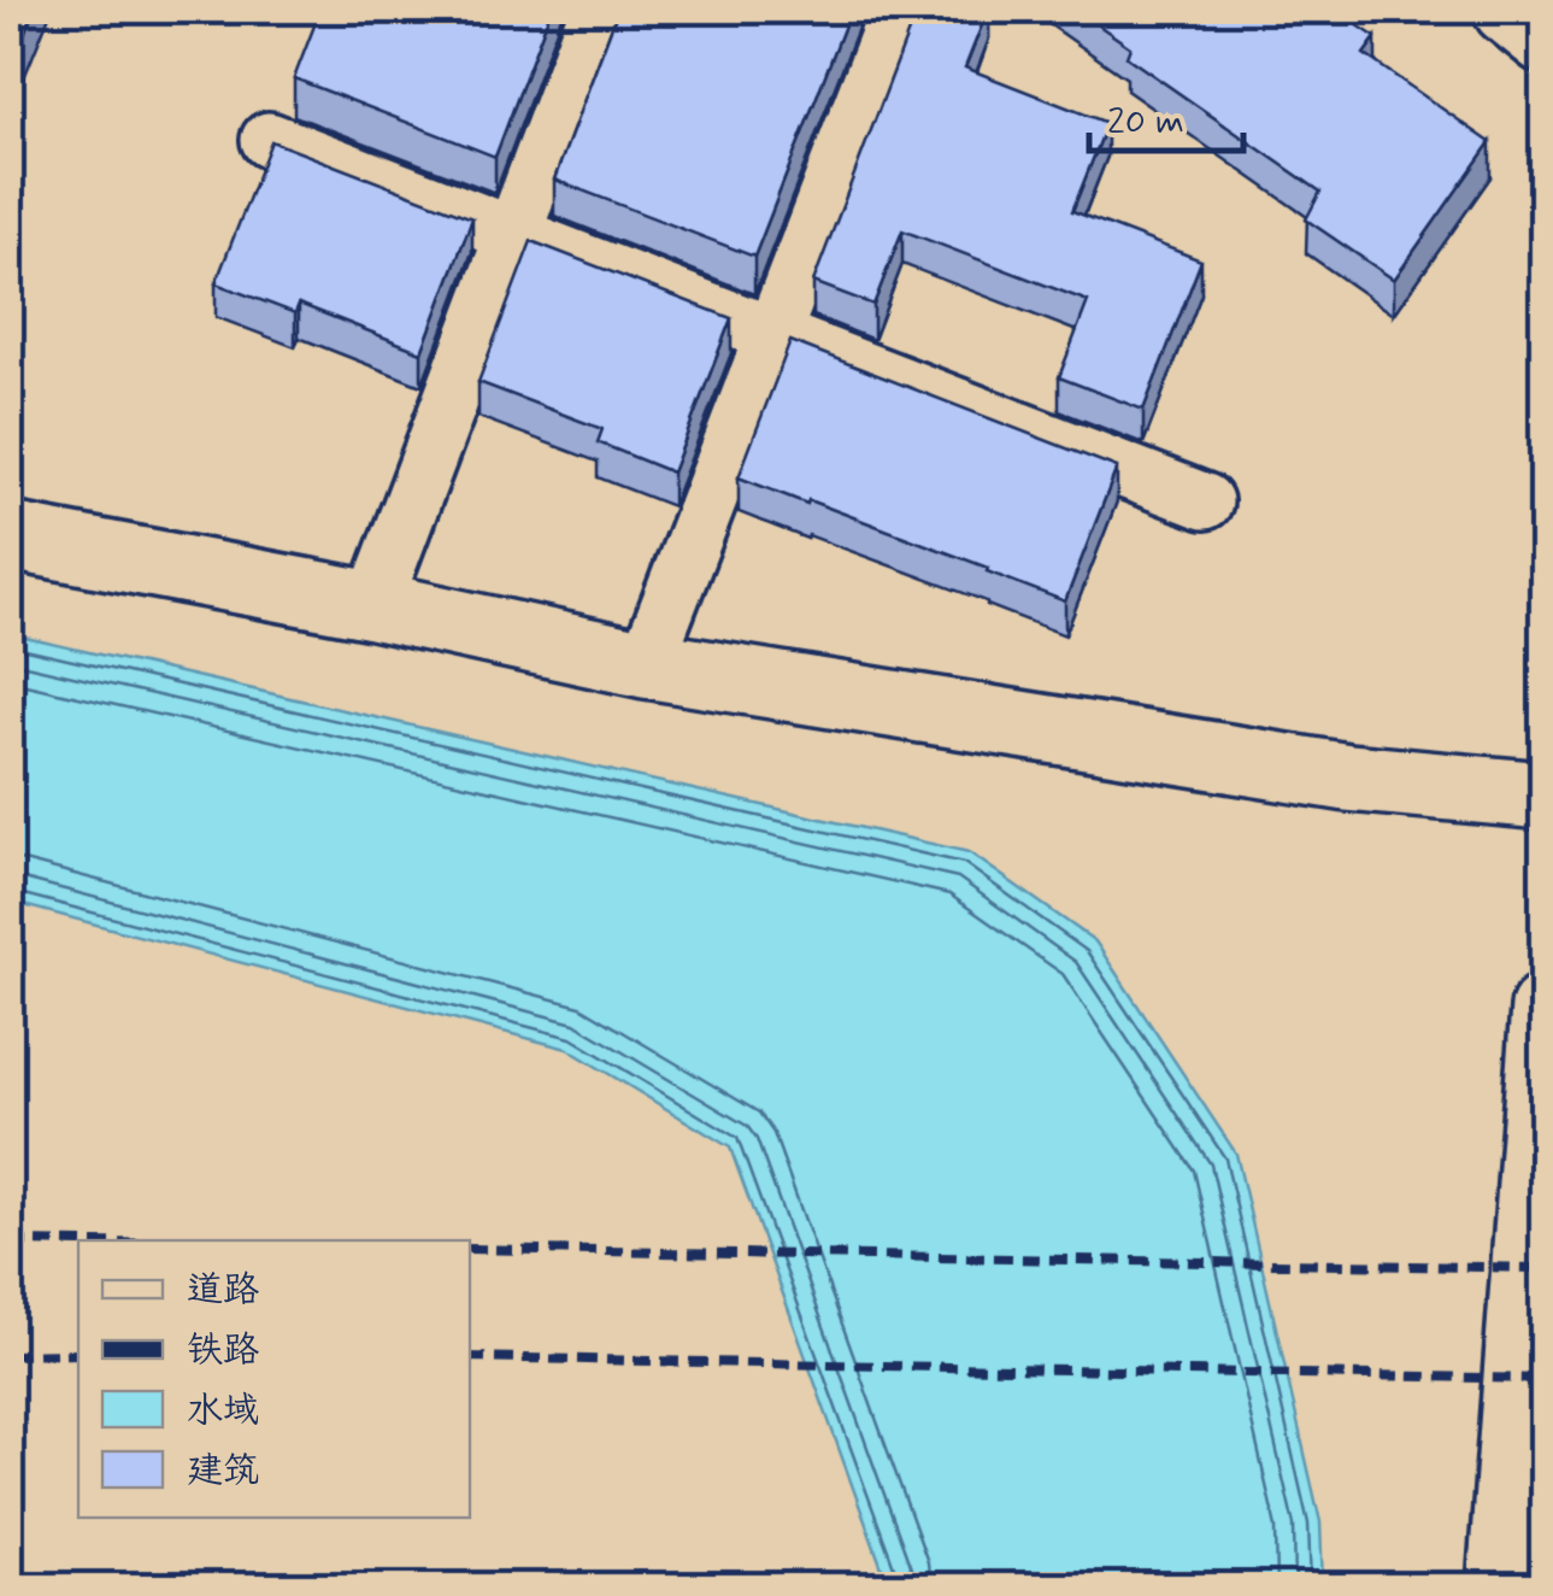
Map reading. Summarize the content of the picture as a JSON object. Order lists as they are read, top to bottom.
{
  "legend": [
    "道路",
    "铁路",
    "水域",
    "建筑"
  ],
  "scale_bar": "20 m"
}
